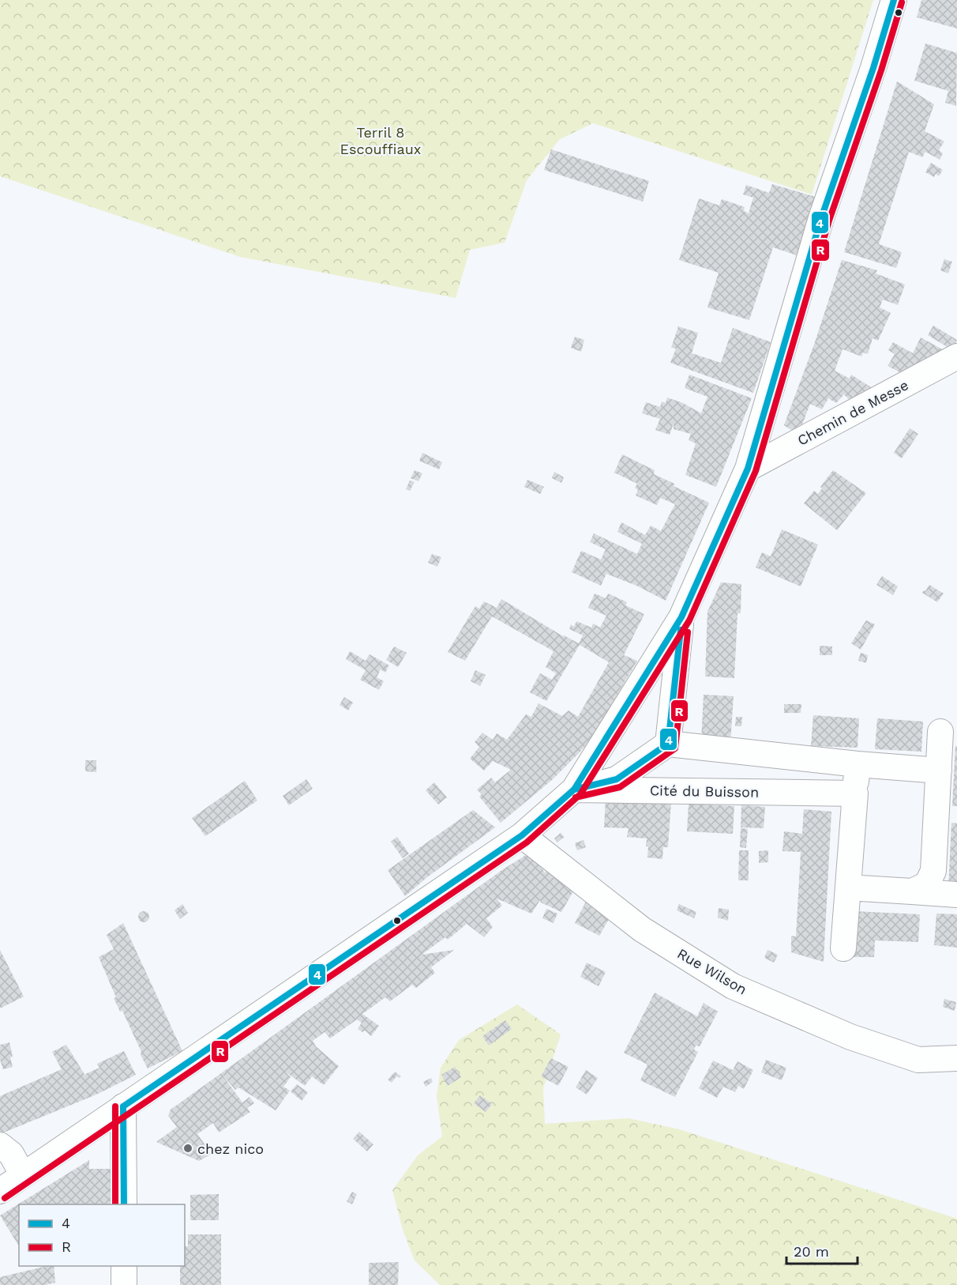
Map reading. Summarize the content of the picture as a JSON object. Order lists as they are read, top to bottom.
{
  "streets": {
    "street": ["Chemin de Messe", "Cité du Buisson", "Rue Wilson"]
  },
  "parks": ["Terril 8 Escouffiaux"],
  "places": ["chez nico"],
  "lines": ["transit line 4", "transit line R"],
  "legend": ["4", "R"],
  "scale_bar": "20 m"
}
